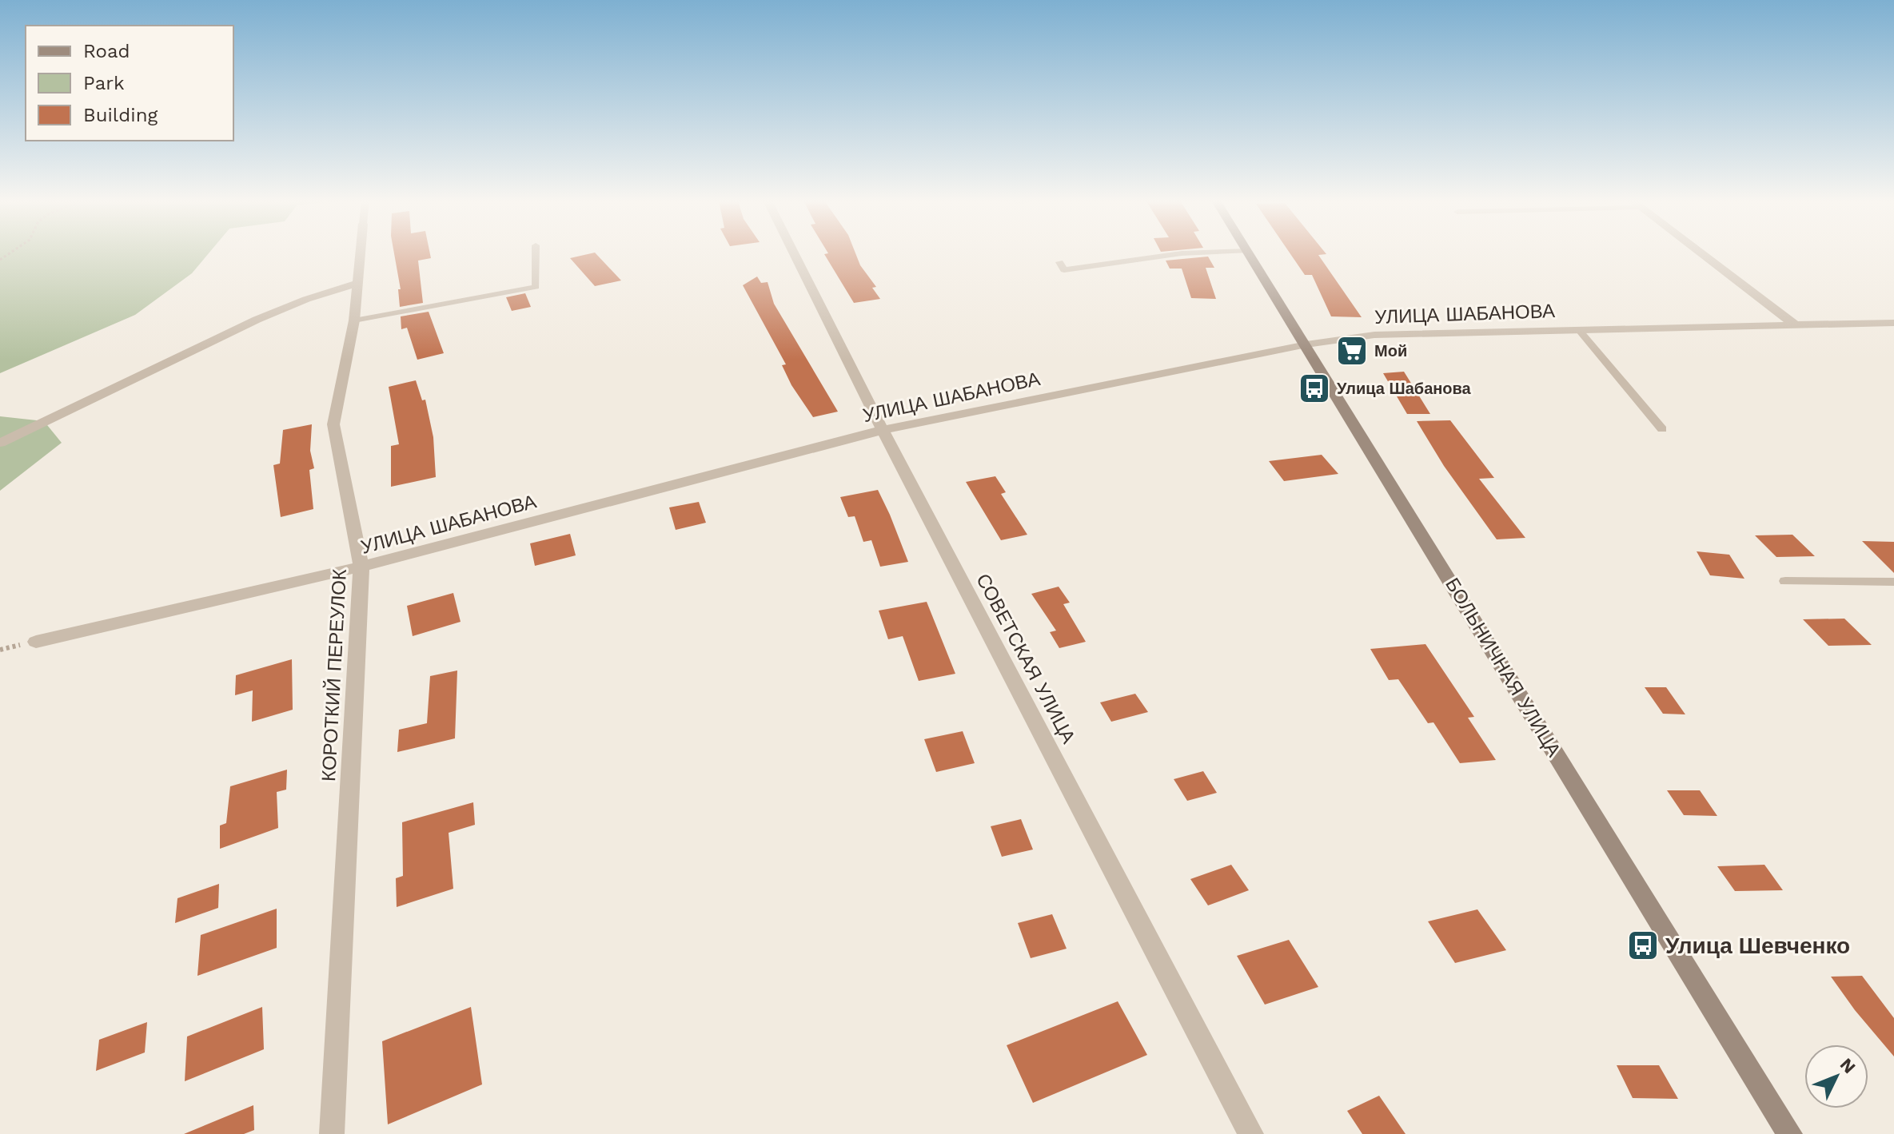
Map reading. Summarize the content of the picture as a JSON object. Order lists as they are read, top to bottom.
{
  "streets": {
    "street": [
      "УЛИЦА ШАБАНОВА",
      "СОВЕТСКАЯ УЛИЦА",
      "БОЛЬНИЧНАЯ УЛИЦА",
      "КОРОТКИЙ ПЕРЕУЛОК"
    ]
  },
  "crossings": [
    ["УЛИЦА ШАБАНОВА", "СОВЕТСКАЯ УЛИЦА"],
    ["УЛИЦА ШАБАНОВА", "БОЛЬНИЧНАЯ УЛИЦА"],
    ["УЛИЦА ШАБАНОВА", "КОРОТКИЙ ПЕРЕУЛОК"]
  ],
  "places": {
    "supermarket": ["Мой"],
    "bus stop": ["Улица Шабанова", "Улица Шевченко"]
  },
  "legend": ["Road", "Park", "Building"],
  "north": "top right"
}
